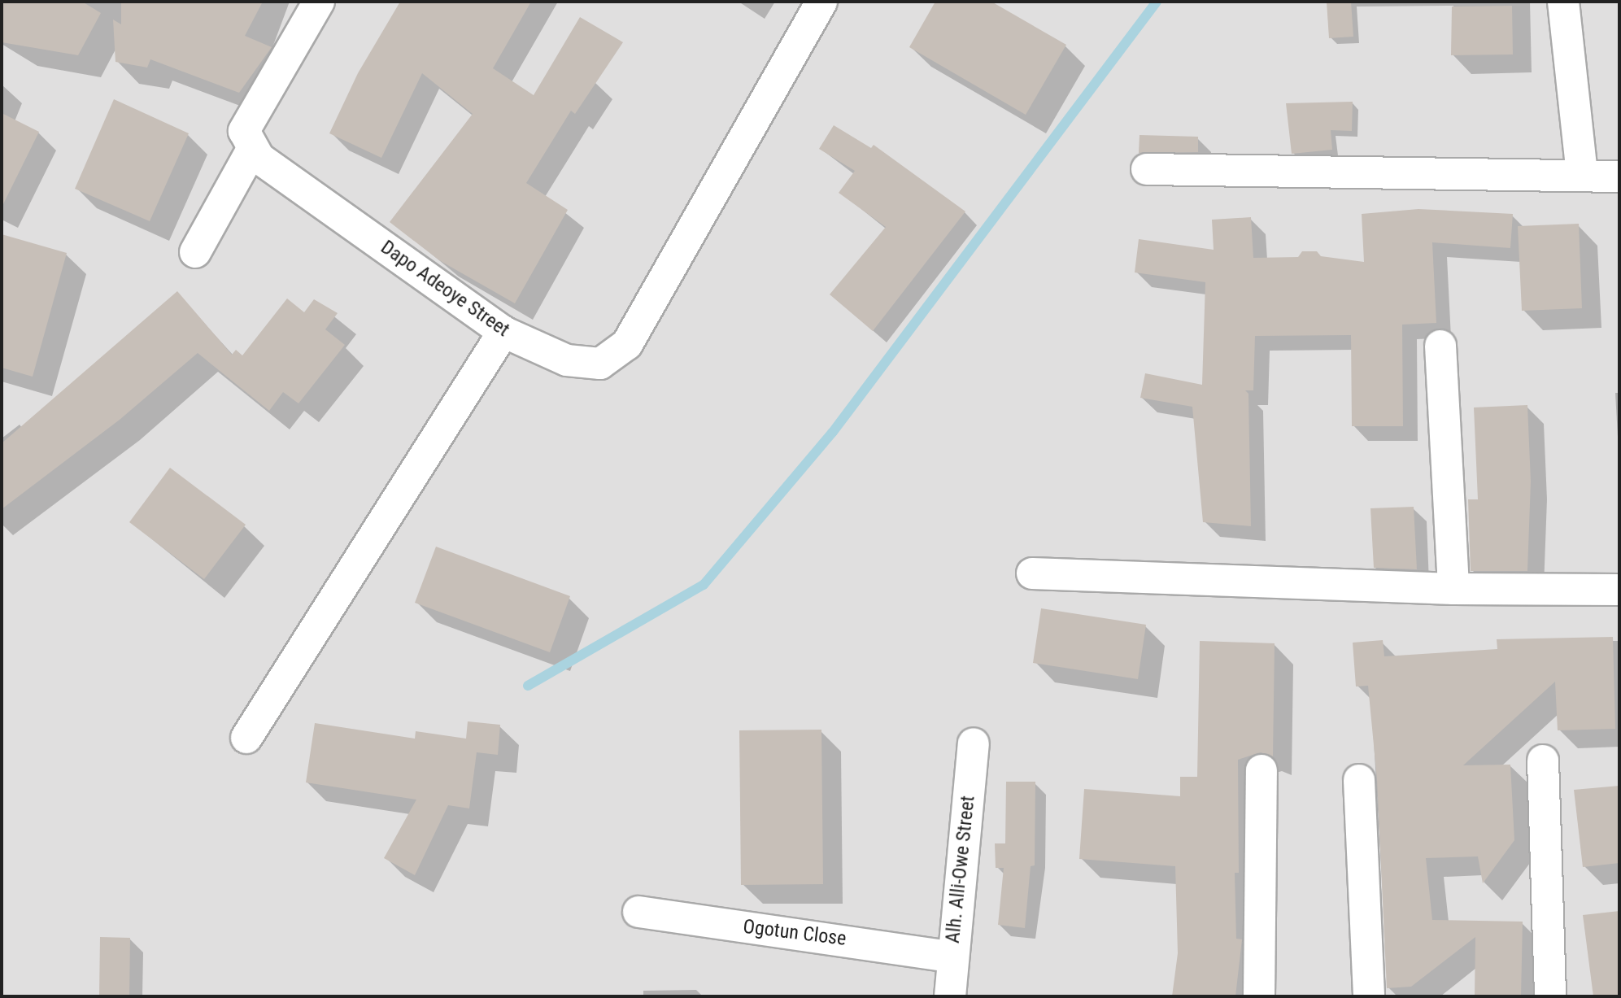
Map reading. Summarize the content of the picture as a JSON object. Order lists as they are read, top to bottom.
{
  "streets": {
    "street": ["Dapo Adeoye Street", "Alh. Alli-Owe Street", "Ogotun Close"]
  },
  "crossings": [
    ["Alh. Alli-Owe Street", "Ogotun Close"]
  ]
}
